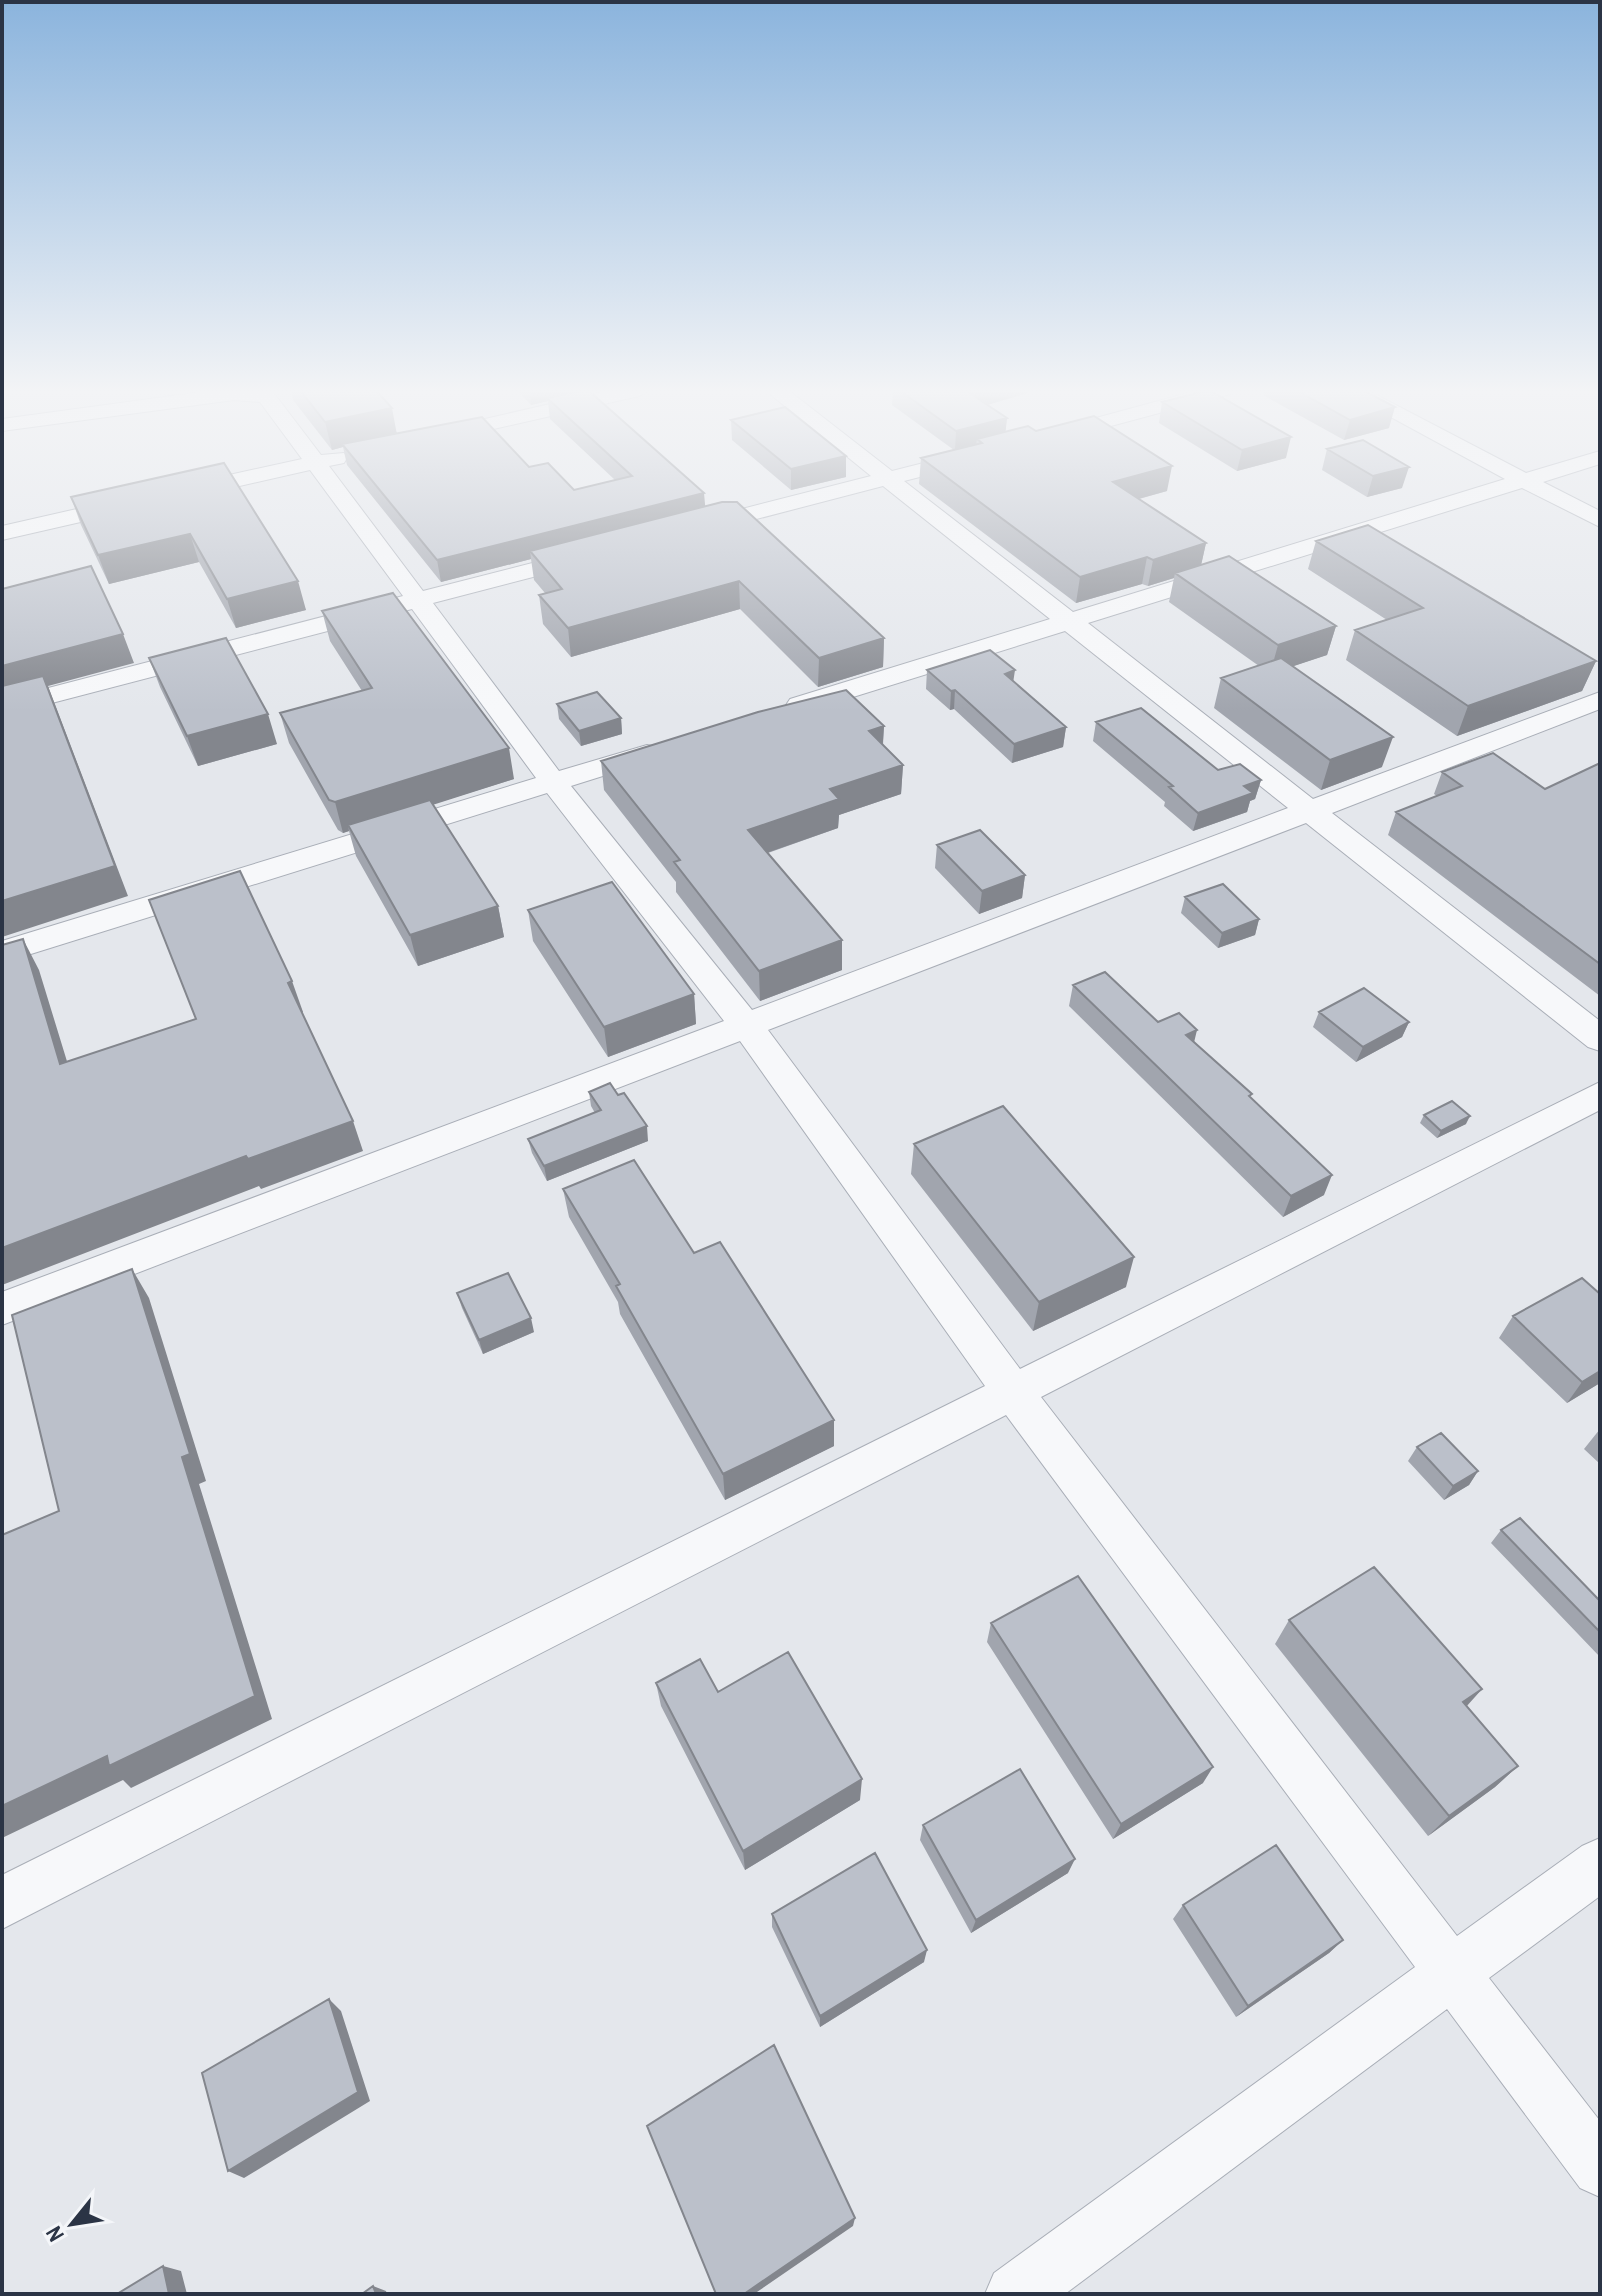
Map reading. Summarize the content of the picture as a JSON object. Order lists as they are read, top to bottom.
{
  "north": "bottom left"
}
